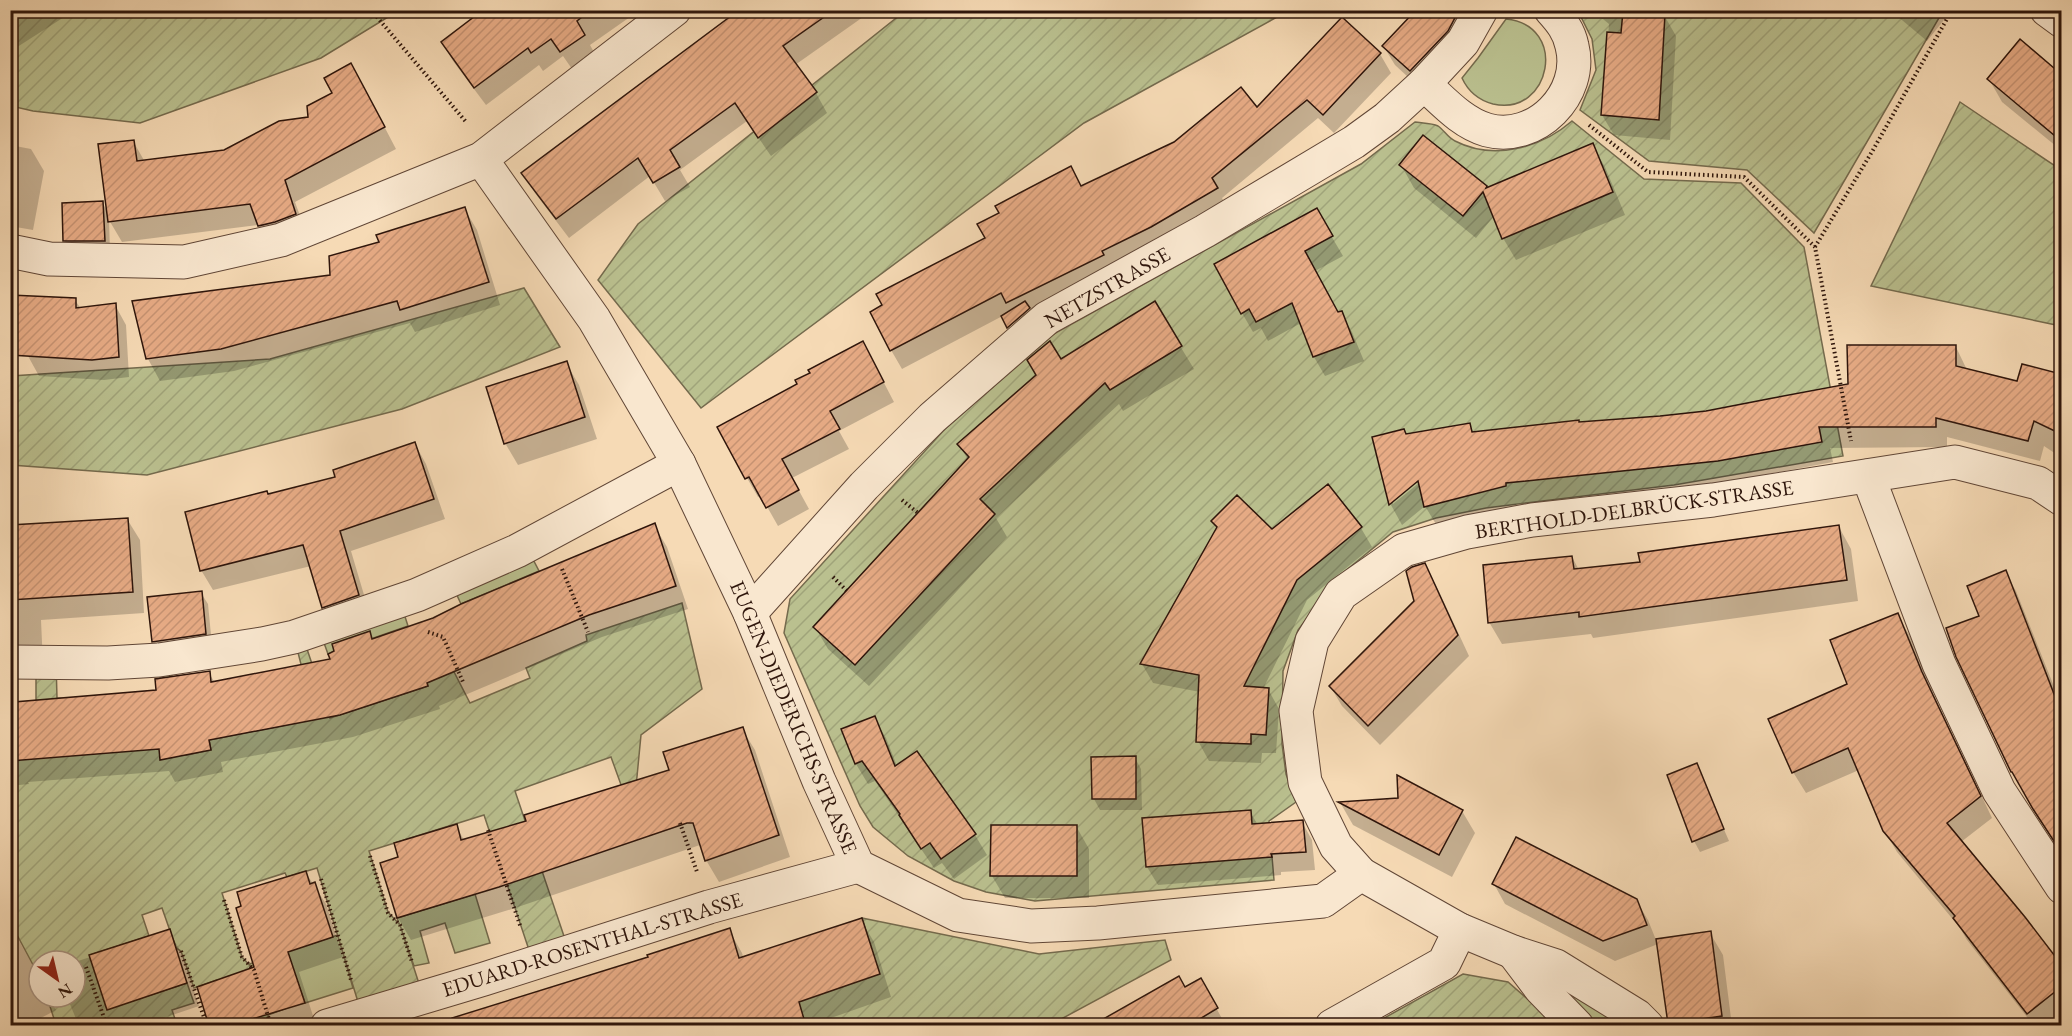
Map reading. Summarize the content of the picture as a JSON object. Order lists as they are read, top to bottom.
{
  "streets": {
    "street": [
      "NETZSTRASSE",
      "BERTHOLD-DELBRÜCK-STRASSE",
      "EUGEN-DIEDERICHS-STRASSE",
      "EDUARD-ROSENTHAL-STRASSE"
    ]
  },
  "crossings": [
    ["NETZSTRASSE", "EUGEN-DIEDERICHS-STRASSE"],
    ["BERTHOLD-DELBRÜCK-STRASSE", "EUGEN-DIEDERICHS-STRASSE"],
    ["EUGEN-DIEDERICHS-STRASSE", "EDUARD-ROSENTHAL-STRASSE"]
  ],
  "north": "bottom right"
}
